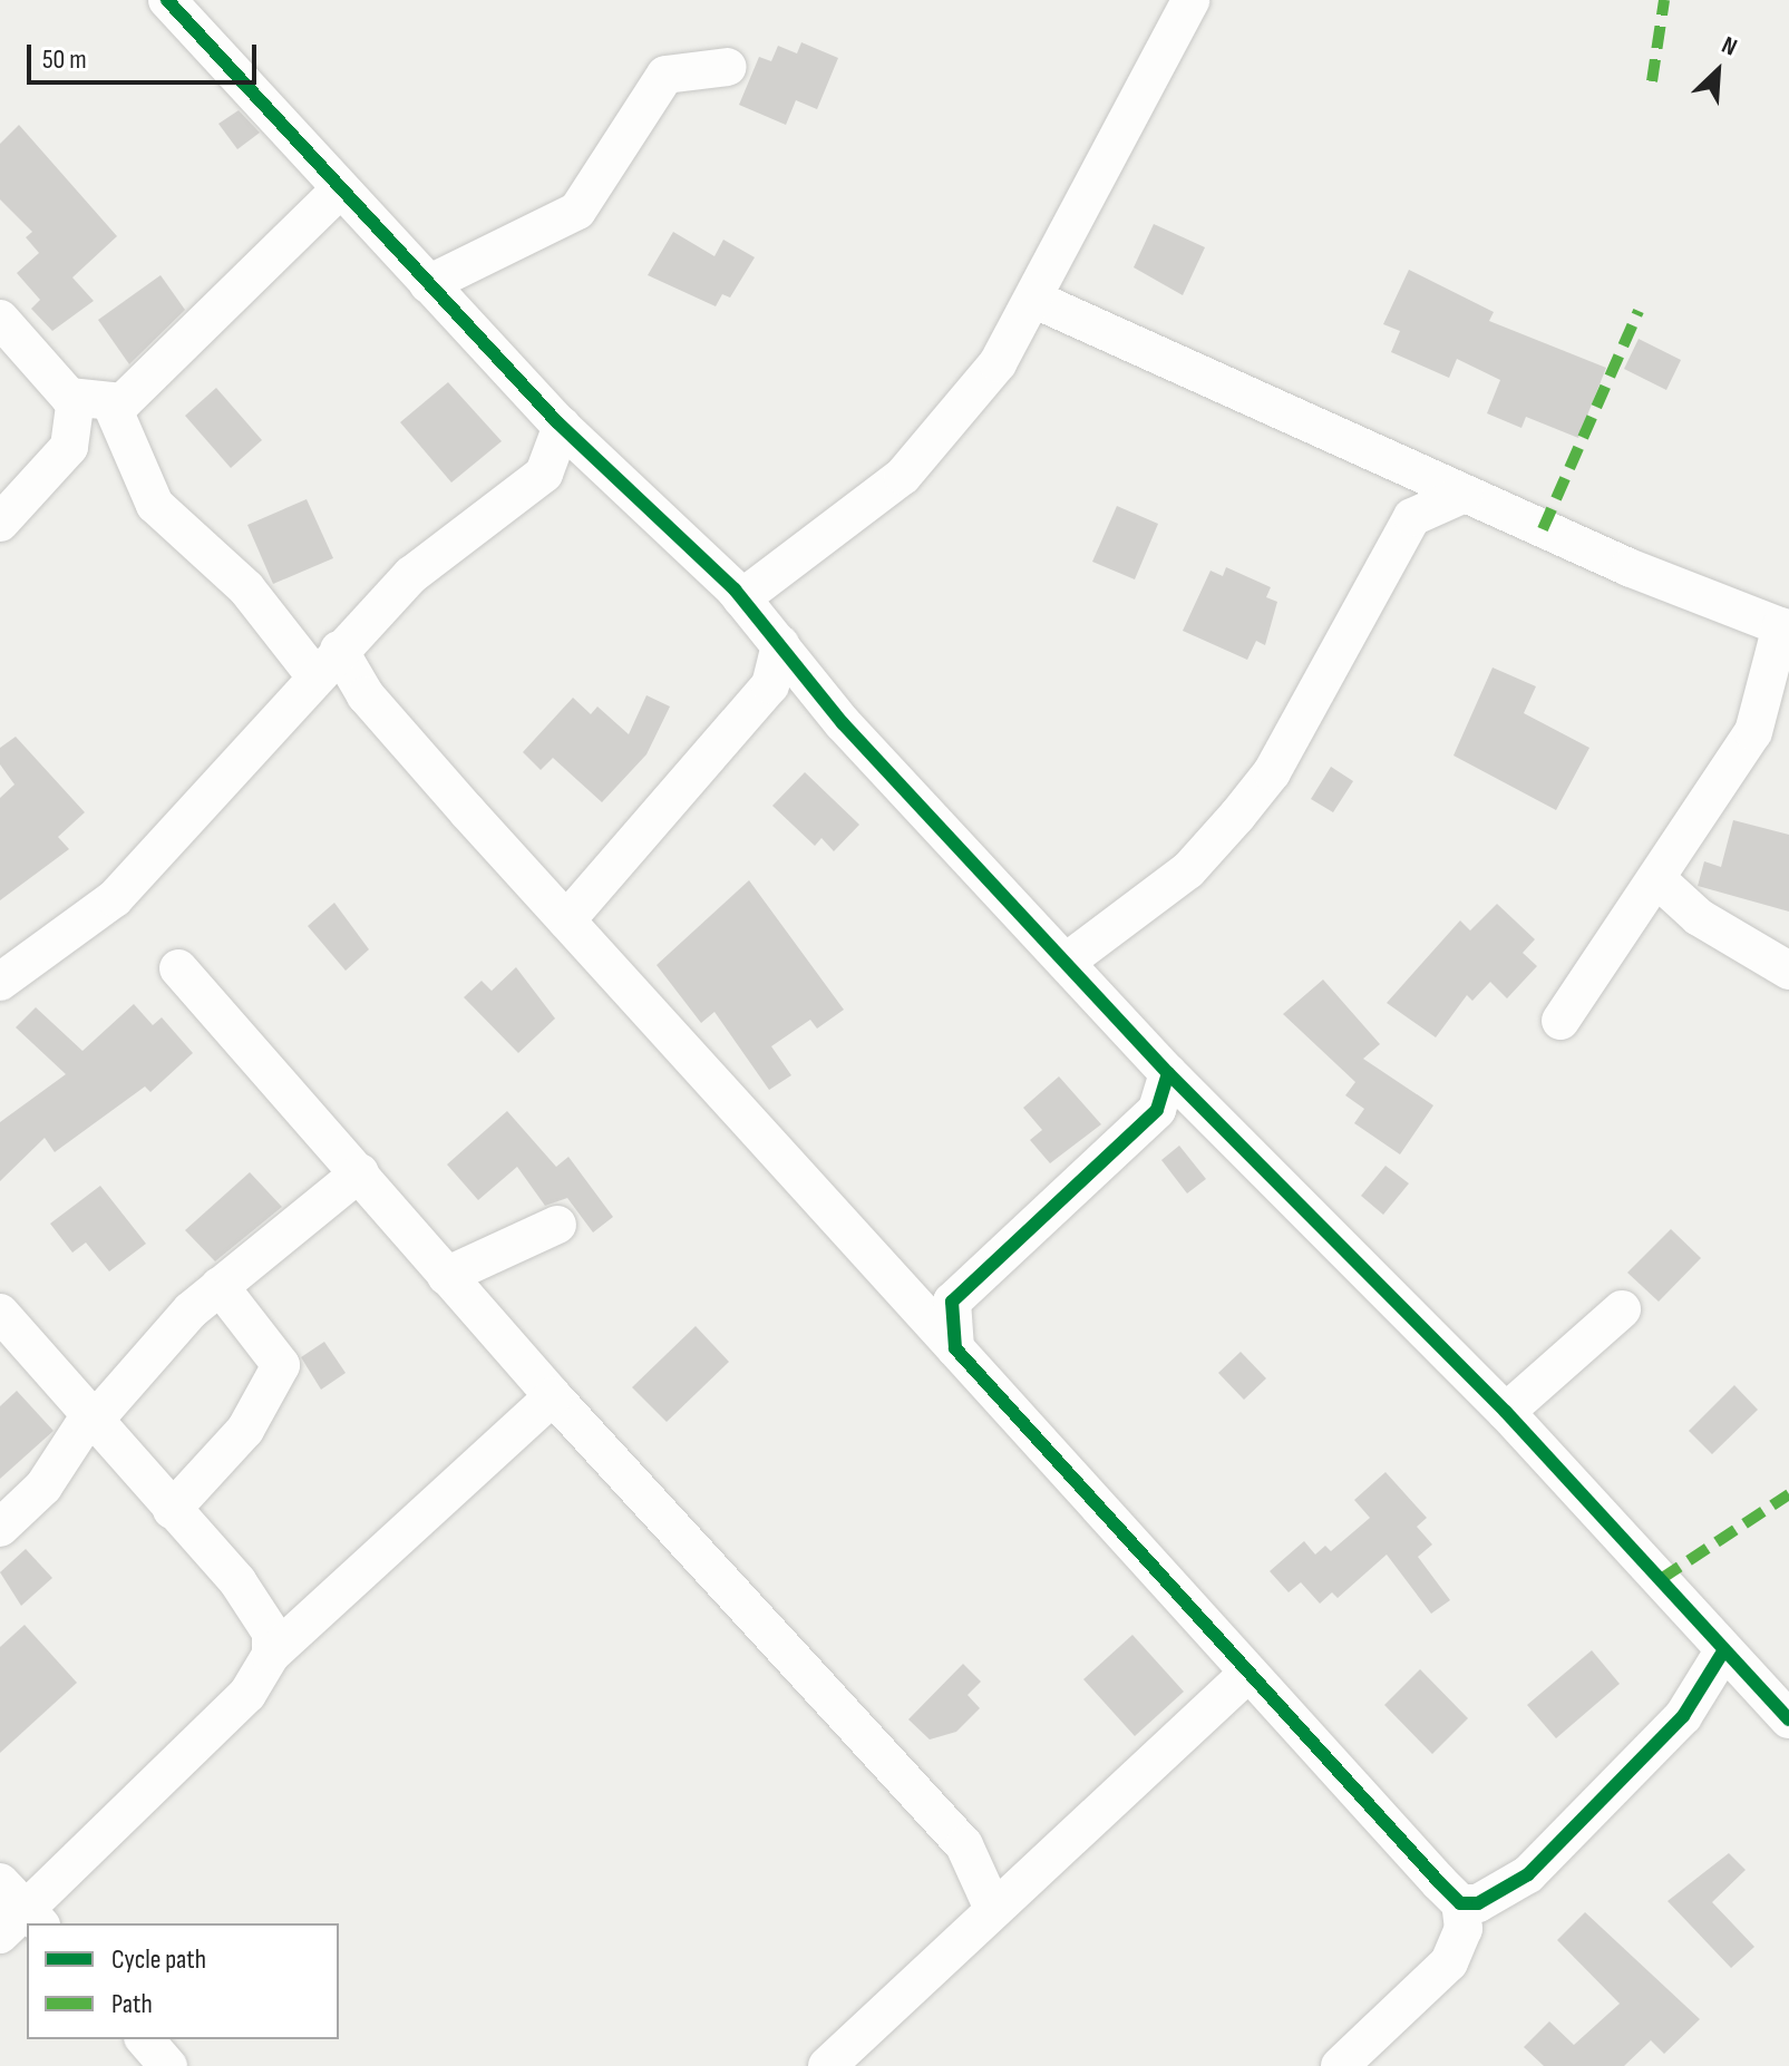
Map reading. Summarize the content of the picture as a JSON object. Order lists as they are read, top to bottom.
{
  "legend": ["Cycle path", "Path"],
  "scale_bar": "50 m",
  "north": "top right"
}
